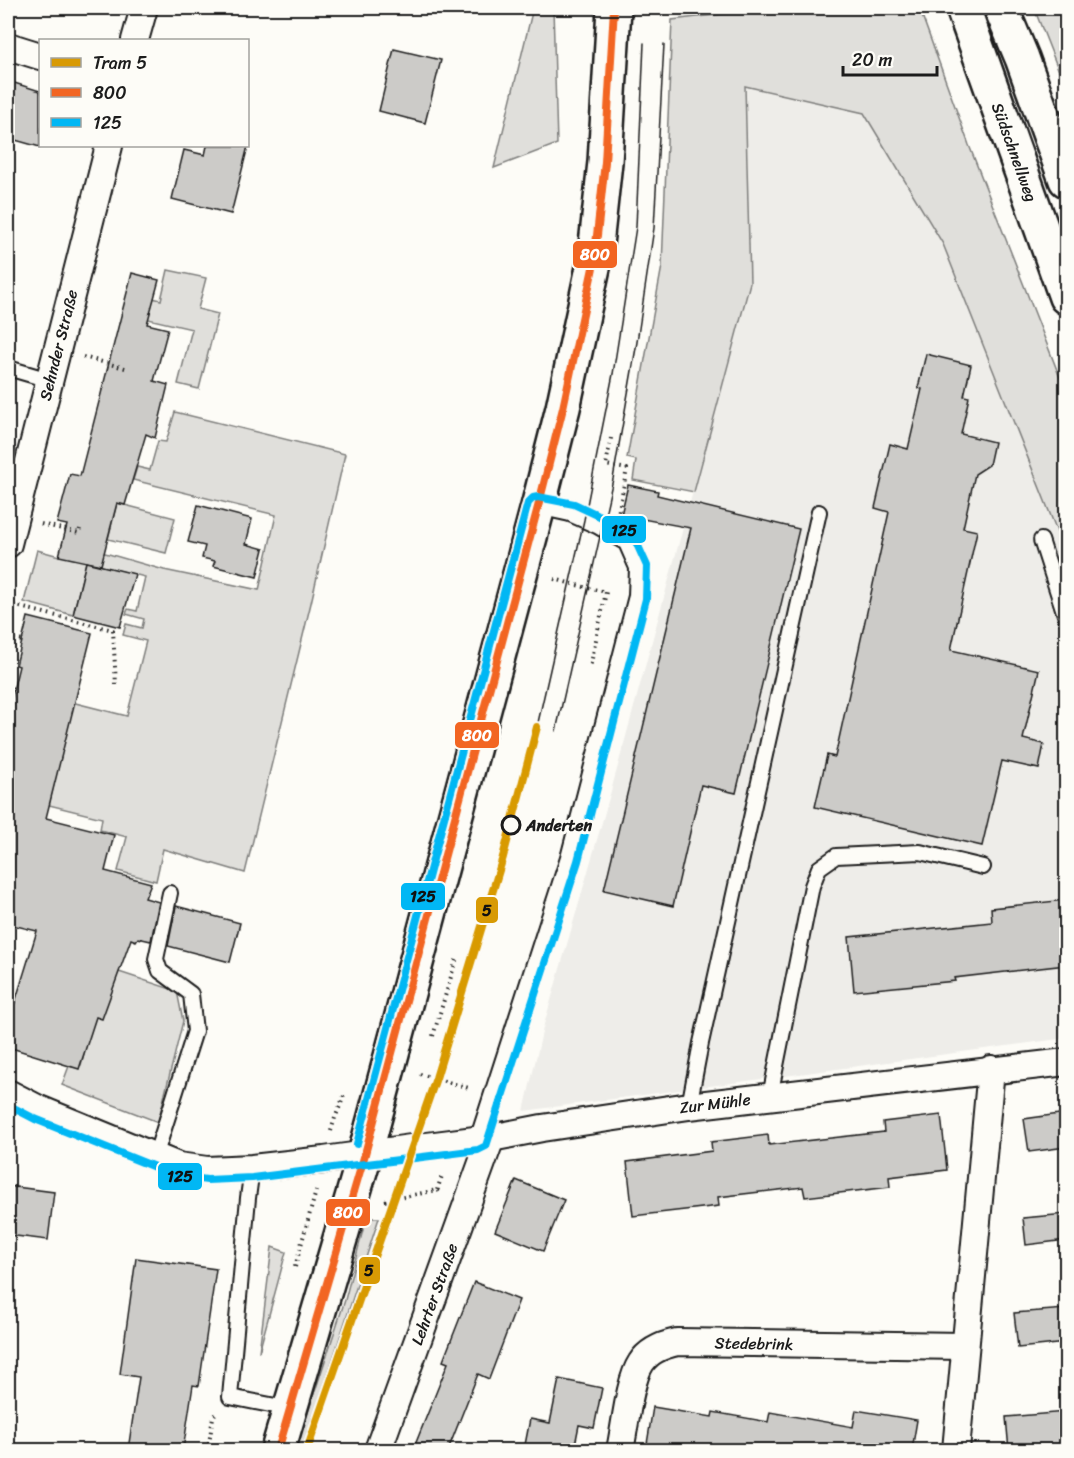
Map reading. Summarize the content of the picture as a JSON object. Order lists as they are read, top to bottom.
{
  "streets": {
    "main road": ["Südschnellweg"],
    "street": [
      "Sehnder Straße",
      "Zur Mühle",
      "Lehrter Straße",
      "Stedebrink"
    ]
  },
  "crossings": [
    ["Zur Mühle", "Lehrter Straße"]
  ],
  "places": ["Anderten"],
  "lines": ["transit line 800", "transit line 125", "tram line 5"],
  "legend": ["Tram 5", "800", "125"],
  "scale_bar": "20 m"
}
